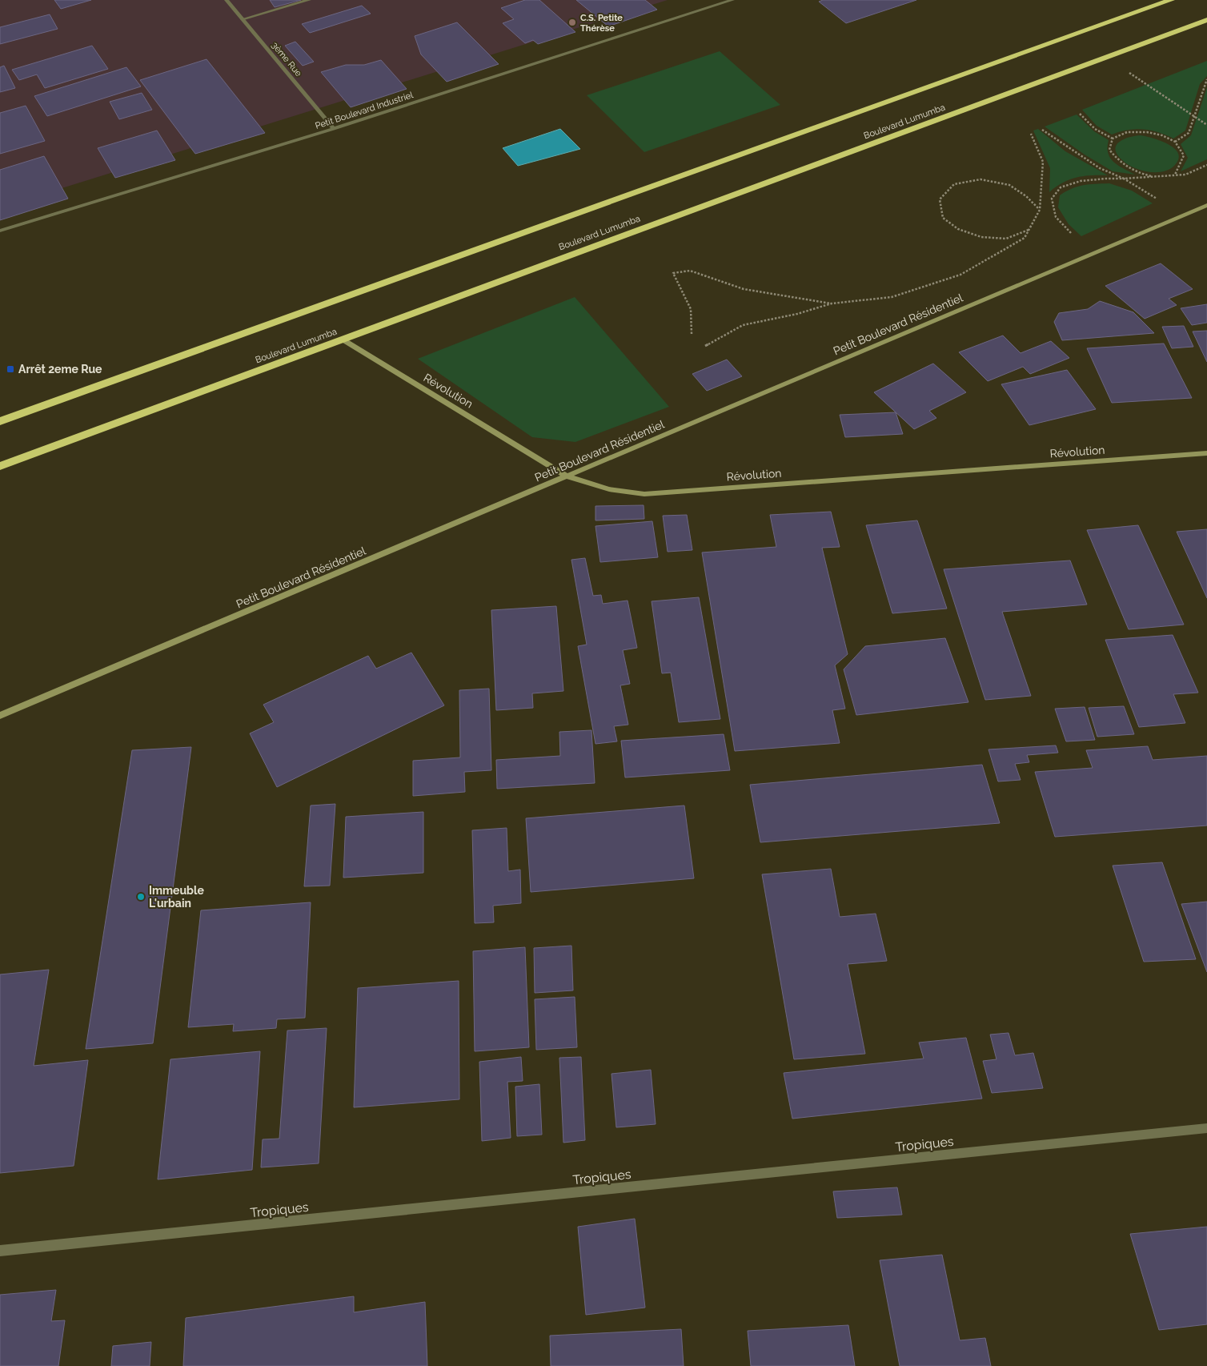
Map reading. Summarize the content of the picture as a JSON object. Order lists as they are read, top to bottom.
{
  "streets": {
    "highway": ["Boulevard Lumumba"],
    "street": [
      "3ème Rue",
      "Petit Boulevard Industriel",
      "Petit Boulevard Résidentiel",
      "Révolution",
      "Tropiques"
    ]
  },
  "crossings": [
    ["3ème Rue", "Petit Boulevard Industriel"],
    ["Boulevard Lumumba", "Révolution"],
    ["Petit Boulevard Résidentiel", "Révolution"]
  ],
  "places": {
    "other": ["C.S. Petite Thérèse", "Immeuble L'urbain"],
    "transit": ["Arrêt 2eme Rue"]
  }
}
